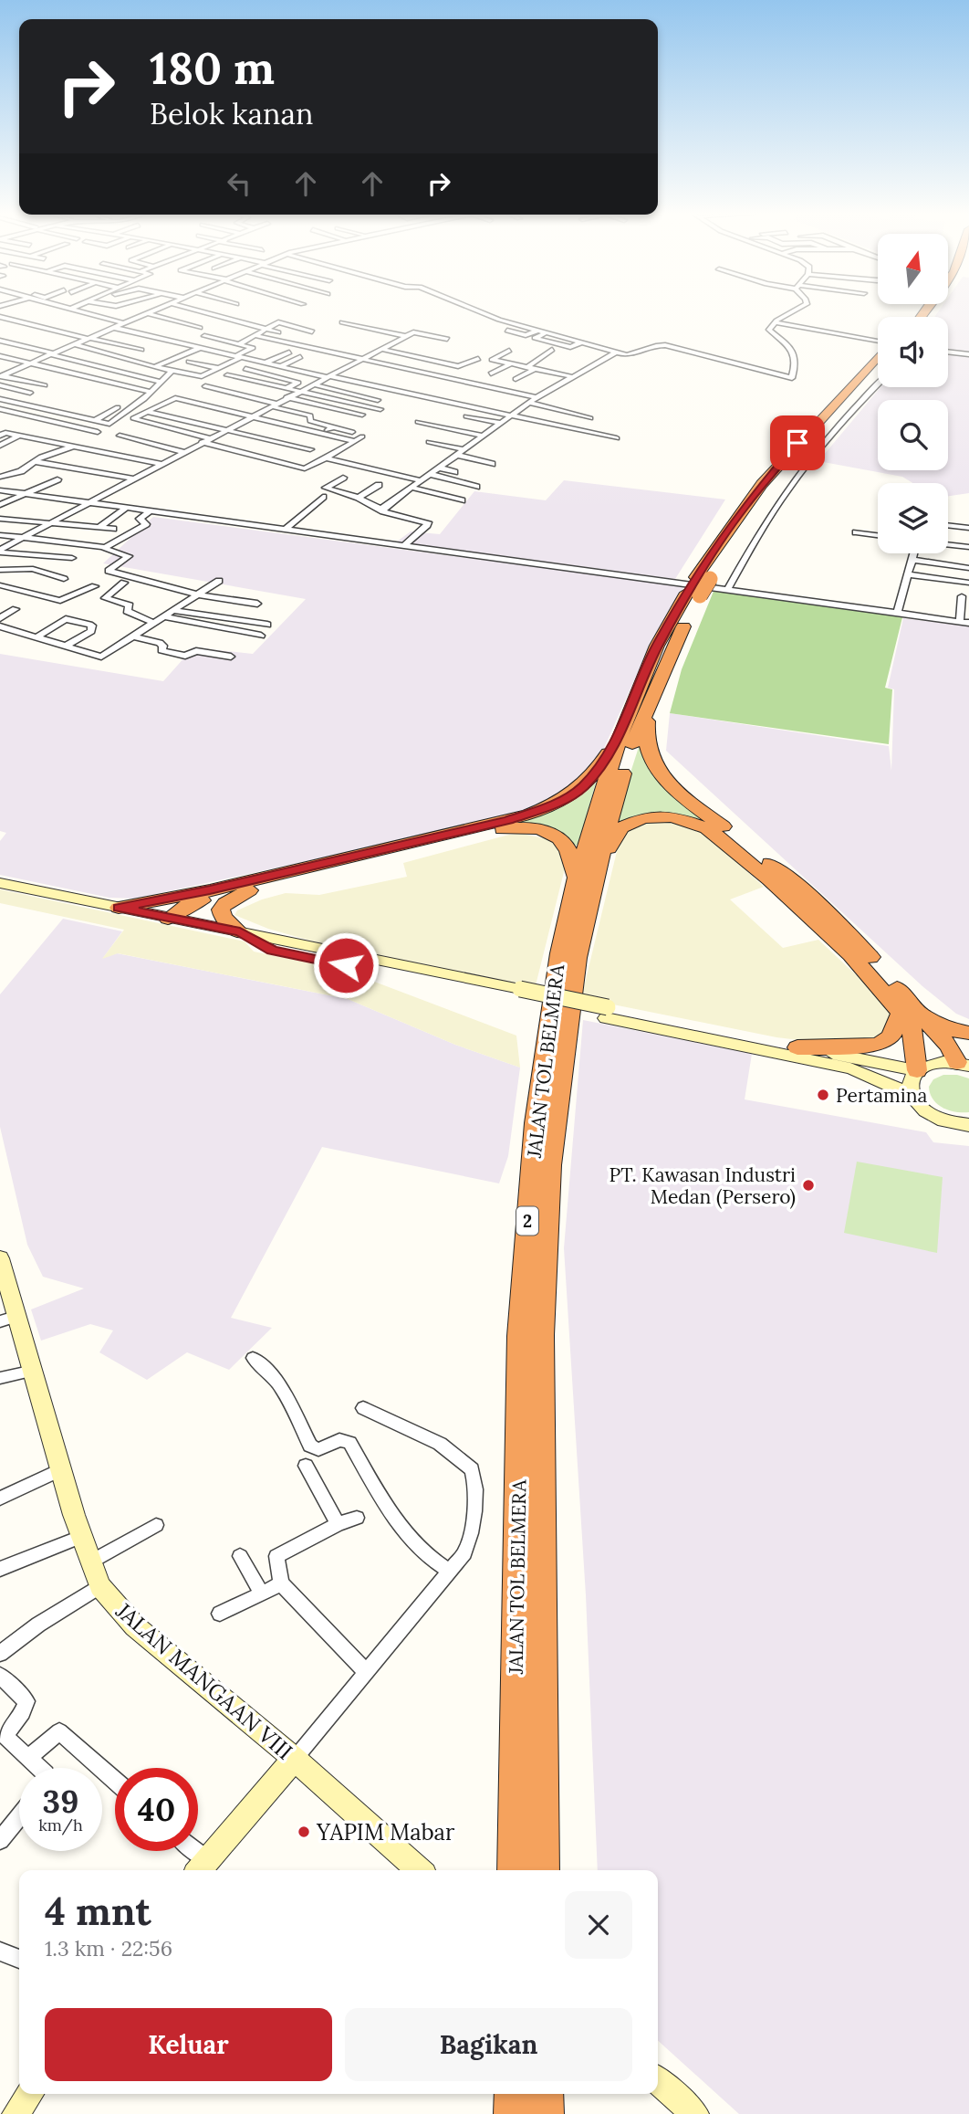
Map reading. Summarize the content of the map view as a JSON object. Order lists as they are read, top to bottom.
{
  "streets": {
    "highway": ["JALAN TOL BELMERA", "2"],
    "street": ["JALAN MANGAAN VIII"]
  },
  "places": ["Pertamina", "PT. Kawasan Industri Medan (Persero)", "YAPIM Mabar"],
  "north": "top",
  "page": {
    "turn": ["180 m", "Belok kanan"],
    "speed": "39 km/h",
    "limit": "40",
    "heading": ["4 mnt", "1.3 km · 22:56"],
    "buttons": ["Keluar", "Bagikan"]
  }
}
